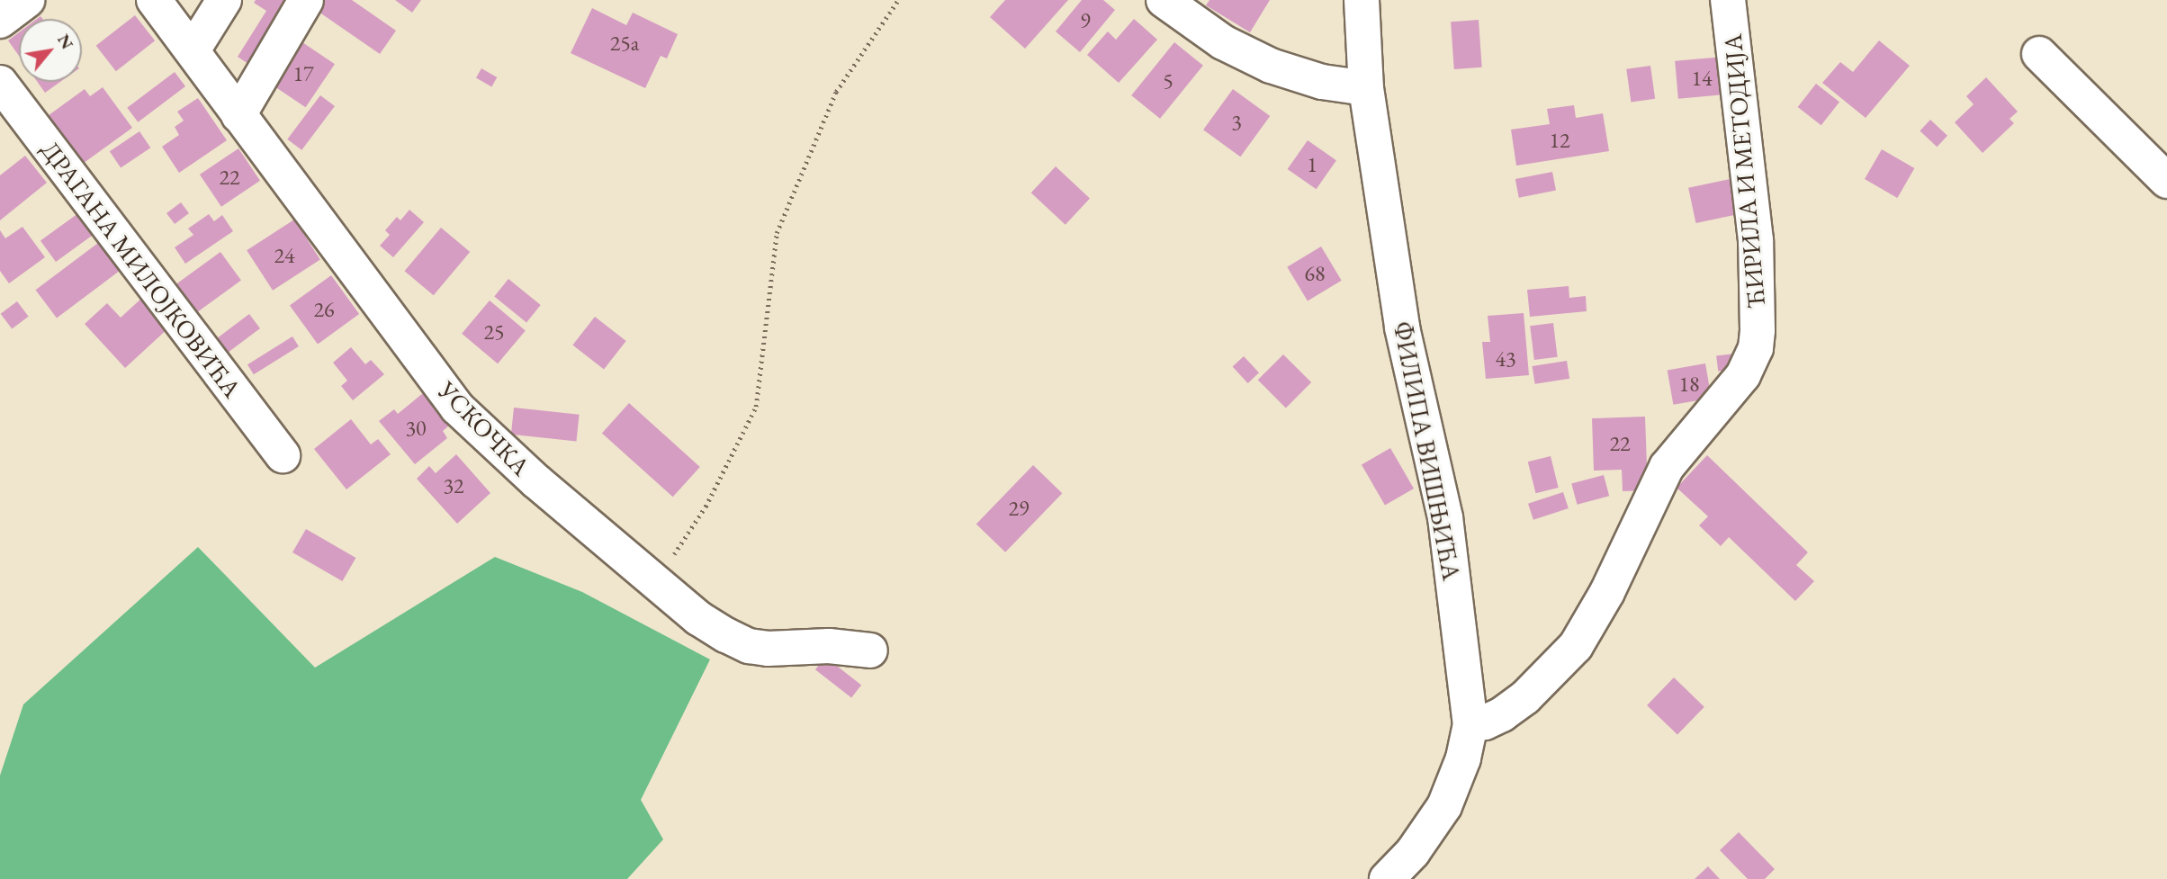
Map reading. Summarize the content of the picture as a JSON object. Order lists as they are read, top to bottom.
{
  "streets": {
    "street": [
      "ЋИРИЛА И МЕТОДИЈА",
      "ДРАГАНА МИЛОЈКОВИЋА",
      "УСКОЧКА",
      "ФИЛИПА ВИШЊИЋА"
    ]
  },
  "crossings": [
    ["ЋИРИЛА И МЕТОДИЈА", "ФИЛИПА ВИШЊИЋА"]
  ],
  "house_numbers": [
    "9",
    "25a",
    "17",
    "14",
    "5",
    "3",
    "12",
    "1",
    "22",
    "24",
    "68",
    "26",
    "25",
    "43",
    "18",
    "30",
    "22",
    "32",
    "29"
  ],
  "north": "top right"
}
